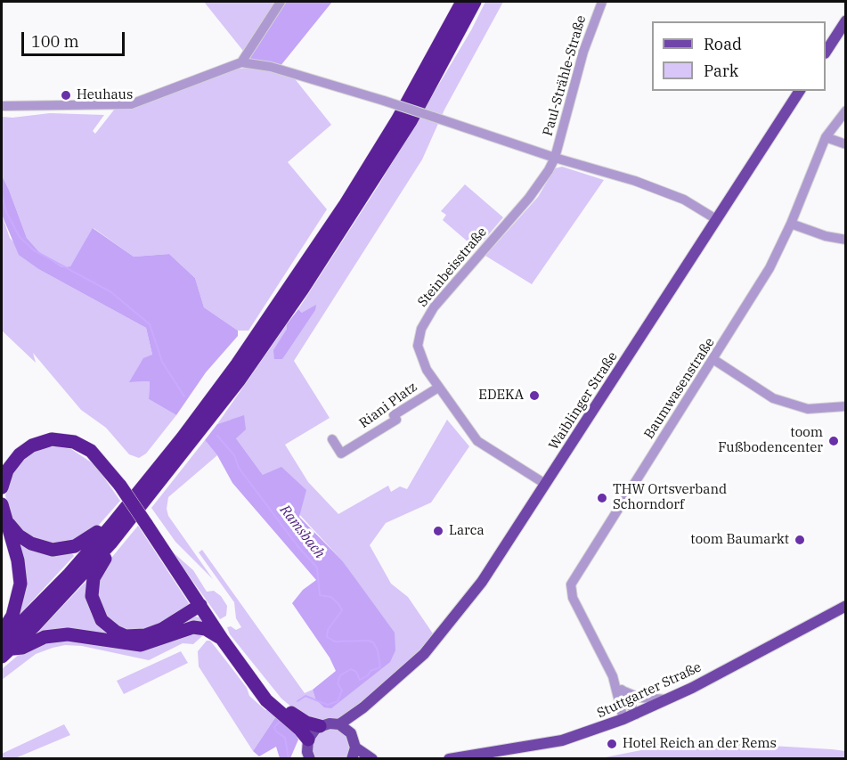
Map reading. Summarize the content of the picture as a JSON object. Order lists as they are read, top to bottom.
{
  "streets": {
    "main road": ["Waiblinger Straße", "Stuttgarter Straße"],
    "street": [
      "Paul-Strähle-Straße",
      "Steinbeisstraße",
      "Baumwasenstraße",
      "Riani Platz"
    ]
  },
  "crossings": [
    ["Paul-Strähle-Straße", "Steinbeisstraße"],
    ["Steinbeisstraße", "Waiblinger Straße"],
    ["Steinbeisstraße", "Riani Platz"],
    ["Baumwasenstraße", "Stuttgarter Straße"]
  ],
  "water": ["Ramsbach"],
  "places": [
    "Heuhaus",
    "EDEKA",
    "toom Fußbodencenter",
    "THW Ortsverband Schorndorf",
    "Larca",
    "toom Baumarkt",
    "Hotel Reich an der Rems"
  ],
  "legend": ["Road", "Park"],
  "scale_bar": "100 m"
}
